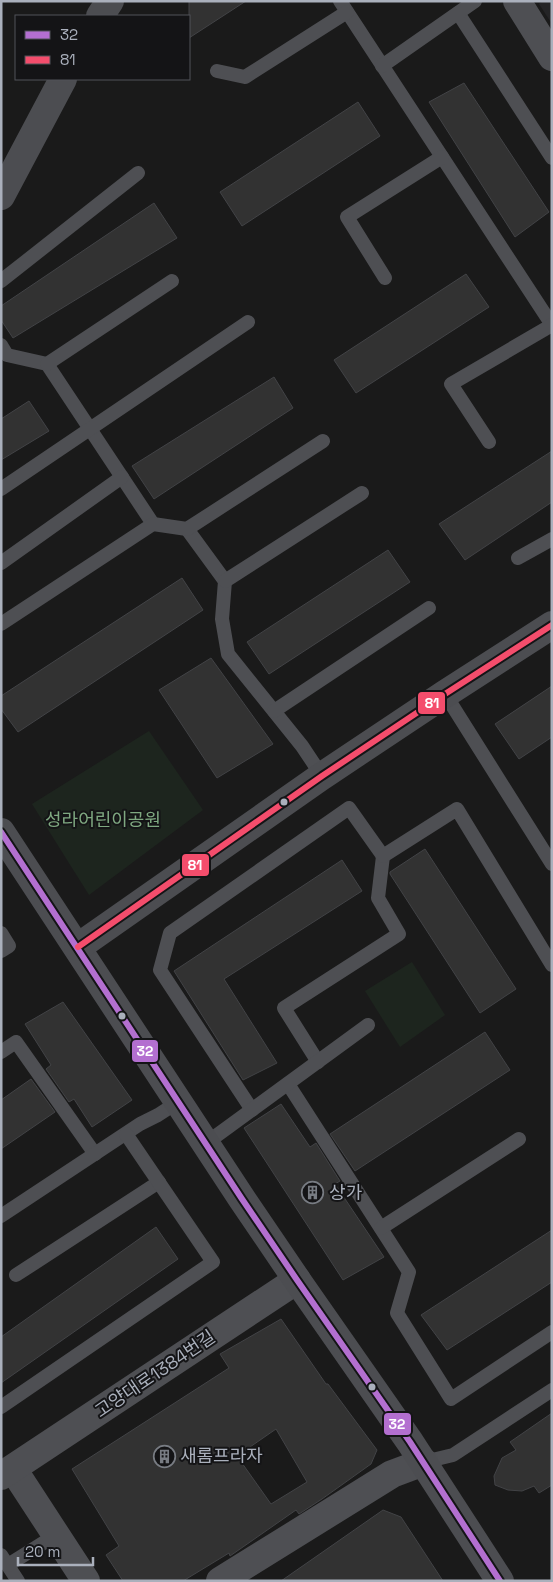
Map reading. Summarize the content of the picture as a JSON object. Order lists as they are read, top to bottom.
{
  "streets": {
    "street": ["고양대로1384번길"]
  },
  "parks": ["성라어린이공원"],
  "places": {
    "building": ["상가", "새롬프라자"]
  },
  "lines": ["transit line 81", "transit line 32"],
  "legend": ["32", "81"],
  "scale_bar": "20 m"
}
